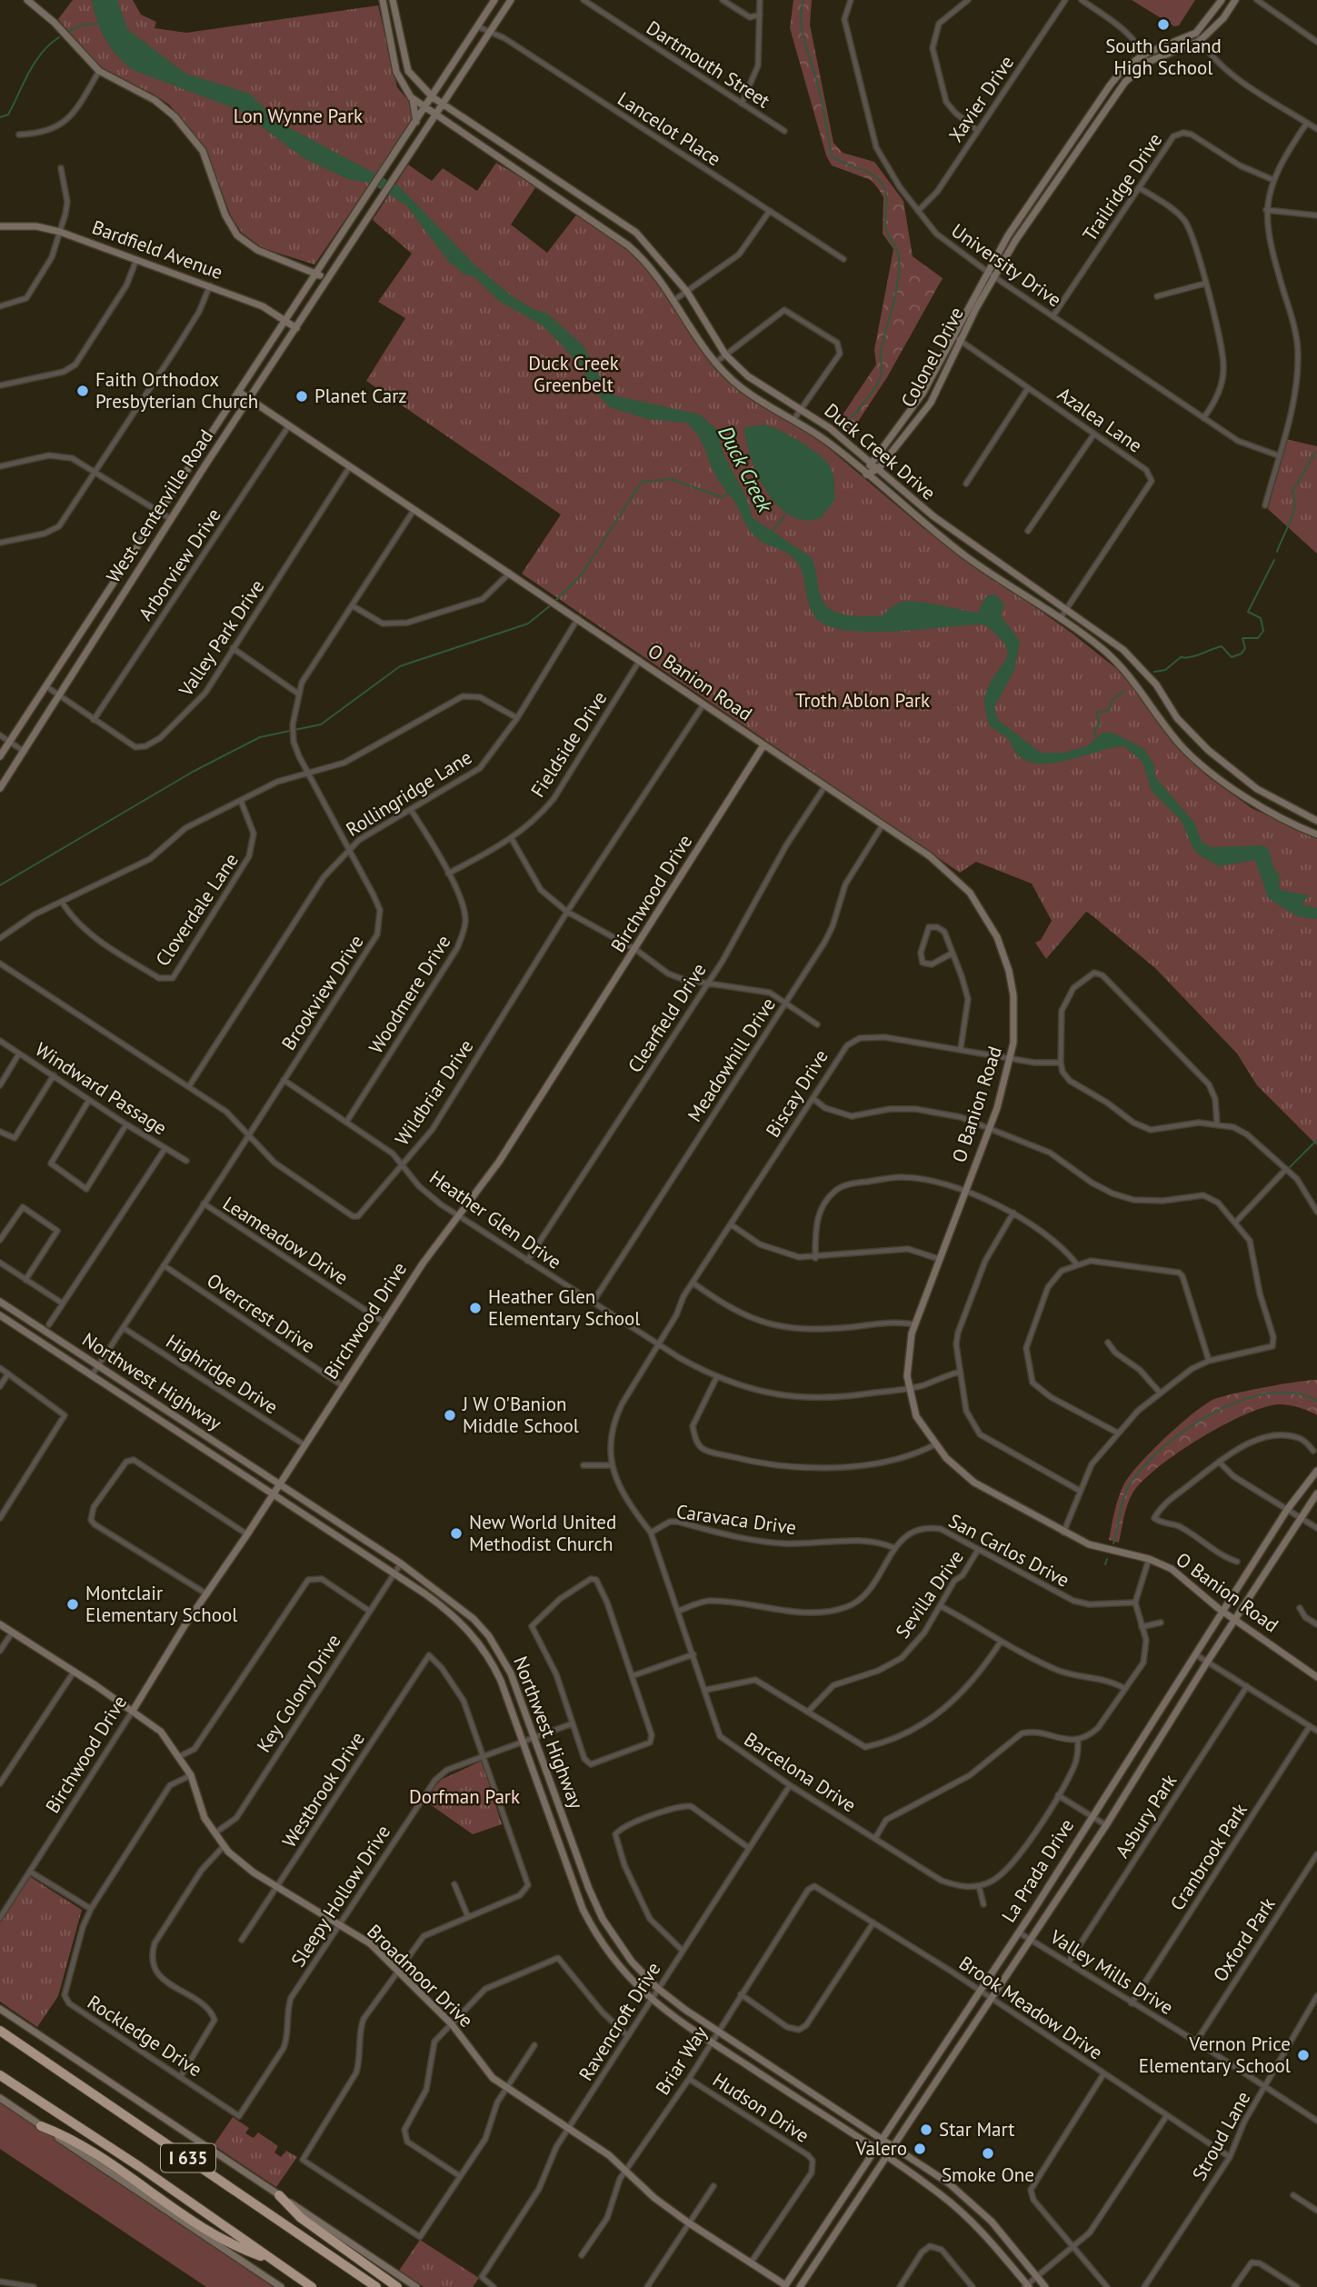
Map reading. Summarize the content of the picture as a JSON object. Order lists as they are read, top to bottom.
{
  "streets": {
    "highway": ["I 635"],
    "main road": [
      "Bardfield Avenue",
      "Colonel Drive",
      "Duck Creek Drive",
      "West Centerville Road",
      "O Banion Road",
      "Birchwood Drive",
      "Northwest Highway",
      "La Prada Drive",
      "Broadmoor Drive"
    ],
    "street": [
      "Dartmouth Street",
      "Xavier Drive",
      "Lancelot Place",
      "Trailridge Drive",
      "University Drive",
      "Azalea Lane",
      "Arborview Drive",
      "Valley Park Drive",
      "Fieldside Drive",
      "Rollingridge Lane",
      "Cloverdale Lane",
      "Brookview Drive",
      "Woodmere Drive",
      "Clearfield Drive",
      "Meadowhill Drive",
      "Windward Passage",
      "Wildbriar Drive",
      "Biscay Drive",
      "Heather Glen Drive",
      "Leameadow Drive",
      "Overcrest Drive",
      "Highridge Drive",
      "Caravaca Drive",
      "San Carlos Drive",
      "Sevilla Drive",
      "Key Colony Drive",
      "Barcelona Drive",
      "Westbrook Drive",
      "Asbury Park",
      "Cranbrook Park",
      "Sleepy Hollow Drive",
      "Oxford Park",
      "Valley Mills Drive",
      "Brook Meadow Drive",
      "Ravencroft Drive",
      "Rockledge Drive",
      "Briar Way",
      "Hudson Drive",
      "Stroud Lane"
    ]
  },
  "crossings": [
    ["Xavier Drive", "University Drive"],
    ["Lancelot Place", "West Centerville Road"],
    ["Trailridge Drive", "University Drive"],
    ["Bardfield Avenue", "West Centerville Road"],
    ["University Drive", "Colonel Drive"],
    ["Colonel Drive", "Azalea Lane"],
    ["Colonel Drive", "Duck Creek Drive"],
    ["Azalea Lane", "Duck Creek Drive"],
    ["Duck Creek Drive", "West Centerville Road"],
    ["West Centerville Road", "Valley Park Drive"],
    ["West Centerville Road", "O Banion Road"],
    ["Arborview Drive", "Valley Park Drive"],
    ["Arborview Drive", "O Banion Road"],
    ["Valley Park Drive", "O Banion Road"],
    ["O Banion Road", "Fieldside Drive"],
    ["O Banion Road", "Rollingridge Lane"],
    ["O Banion Road", "Birchwood Drive"],
    ["O Banion Road", "Brookview Drive"],
    ["O Banion Road", "Clearfield Drive"],
    ["O Banion Road", "Meadowhill Drive"],
    ["O Banion Road", "Wildbriar Drive"],
    ["O Banion Road", "Biscay Drive"],
    ["O Banion Road", "Heather Glen Drive"],
    ["O Banion Road", "La Prada Drive"],
    ["Fieldside Drive", "Woodmere Drive"],
    ["Rollingridge Lane", "Brookview Drive"],
    ["Rollingridge Lane", "Woodmere Drive"],
    ["Rollingridge Lane", "Wildbriar Drive"],
    ["Birchwood Drive", "Heather Glen Drive"],
    ["Birchwood Drive", "Leameadow Drive"],
    ["Birchwood Drive", "Overcrest Drive"],
    ["Birchwood Drive", "Highridge Drive"],
    ["Birchwood Drive", "Northwest Highway"],
    ["Birchwood Drive", "Broadmoor Drive"],
    ["Brookview Drive", "Wildbriar Drive"],
    ["Brookview Drive", "Heather Glen Drive"],
    ["Brookview Drive", "Leameadow Drive"],
    ["Brookview Drive", "Overcrest Drive"],
    ["Brookview Drive", "Highridge Drive"],
    ["Brookview Drive", "Northwest Highway"],
    ["Woodmere Drive", "Heather Glen Drive"],
    ["Clearfield Drive", "Heather Glen Drive"],
    ["Meadowhill Drive", "Heather Glen Drive"],
    ["Wildbriar Drive", "Heather Glen Drive"],
    ["Biscay Drive", "Heather Glen Drive"],
    ["Biscay Drive", "Barcelona Drive"],
    ["Heather Glen Drive", "Barcelona Drive"],
    ["Northwest Highway", "Key Colony Drive"],
    ["Northwest Highway", "La Prada Drive"],
    ["Northwest Highway", "Sleepy Hollow Drive"],
    ["Northwest Highway", "Ravencroft Drive"],
    ["Northwest Highway", "Briar Way"],
    ["Caravaca Drive", "San Carlos Drive"],
    ["Caravaca Drive", "Barcelona Drive"],
    ["San Carlos Drive", "Sevilla Drive"],
    ["San Carlos Drive", "Barcelona Drive"],
    ["Key Colony Drive", "Broadmoor Drive"],
    ["Barcelona Drive", "Ravencroft Drive"],
    ["Westbrook Drive", "Sleepy Hollow Drive"],
    ["Westbrook Drive", "Broadmoor Drive"],
    ["Asbury Park", "Valley Mills Drive"],
    ["Cranbrook Park", "Valley Mills Drive"],
    ["La Prada Drive", "Valley Mills Drive"],
    ["La Prada Drive", "Broadmoor Drive"],
    ["La Prada Drive", "Brook Meadow Drive"],
    ["Sleepy Hollow Drive", "Broadmoor Drive"],
    ["Sleepy Hollow Drive", "Rockledge Drive"],
    ["Oxford Park", "Valley Mills Drive"],
    ["Valley Mills Drive", "Stroud Lane"],
    ["Broadmoor Drive", "Ravencroft Drive"],
    ["Broadmoor Drive", "Rockledge Drive"],
    ["Broadmoor Drive", "Briar Way"],
    ["Broadmoor Drive", "Hudson Drive"],
    ["Brook Meadow Drive", "Briar Way"],
    ["Brook Meadow Drive", "Stroud Lane"],
    ["Briar Way", "Hudson Drive"]
  ],
  "water": ["Duck Creek"],
  "parks": [
    "Lon Wynne Park",
    "Duck Creek Greenbelt",
    "Troth Ablon Park",
    "Dorfman Park"
  ],
  "places": [
    "South Garland High School",
    "Faith Orthodox Presbyterian Church",
    "Planet Carz",
    "Heather Glen Elementary School",
    "J W O'Banion Middle School",
    "New World United Methodist Church",
    "Montclair Elementary School",
    "Vernon Price Elementary School",
    "Star Mart",
    "Valero",
    "Smoke One"
  ]
}
